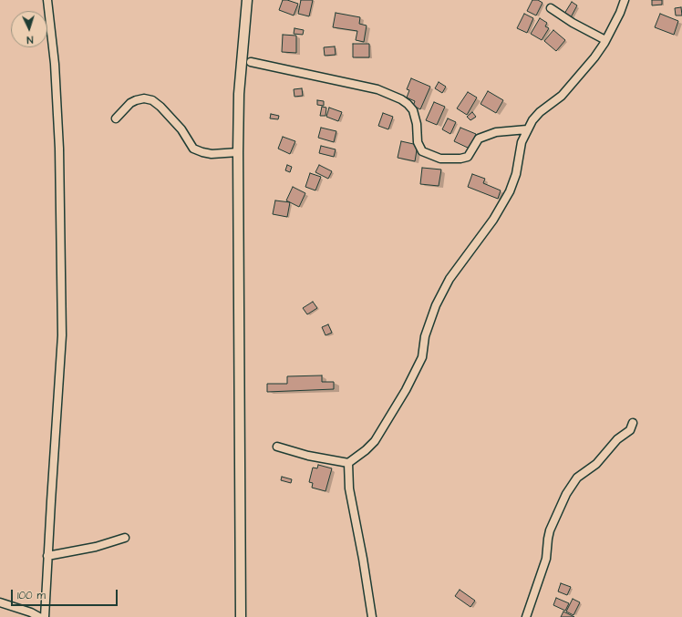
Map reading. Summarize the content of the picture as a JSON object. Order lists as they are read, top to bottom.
{
  "scale_bar": "100 m",
  "north": "bottom"
}
